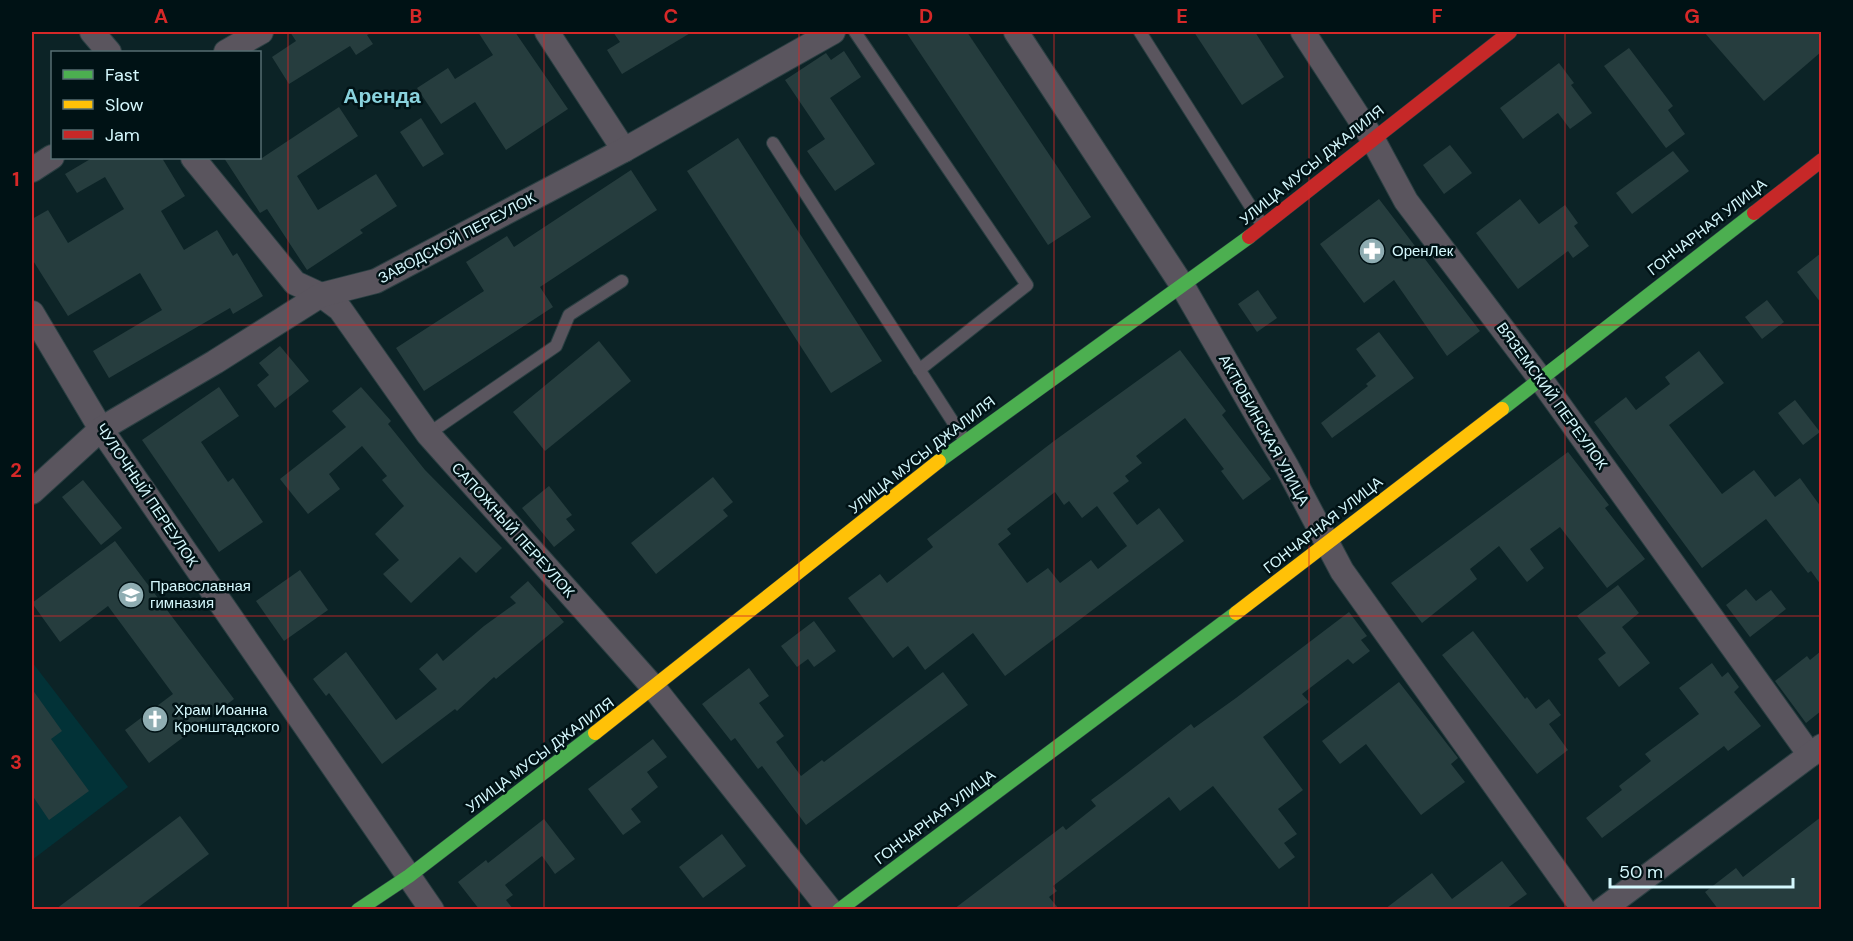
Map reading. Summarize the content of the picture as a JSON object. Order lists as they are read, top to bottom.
{
  "streets": {
    "street": [
      "УЛИЦА МУСЫ ДЖАЛИЛЯ",
      "ГОНЧАРНАЯ УЛИЦА",
      "ЗАВОДСКОЙ ПЕРЕУЛОК",
      "ВЯЗЕМСКИЙ ПЕРЕУЛОК",
      "АКТЮБИНСКАЯ УЛИЦА",
      "ЧУЛОЧНЫЙ ПЕРЕУЛОК",
      "САПОЖНЫЙ ПЕРЕУЛОК"
    ]
  },
  "crossings": [
    ["УЛИЦА МУСЫ ДЖАЛИЛЯ", "ВЯЗЕМСКИЙ ПЕРЕУЛОК"],
    ["УЛИЦА МУСЫ ДЖАЛИЛЯ", "АКТЮБИНСКАЯ УЛИЦА"],
    ["УЛИЦА МУСЫ ДЖАЛИЛЯ", "ЧУЛОЧНЫЙ ПЕРЕУЛОК"],
    ["УЛИЦА МУСЫ ДЖАЛИЛЯ", "САПОЖНЫЙ ПЕРЕУЛОК"],
    ["ГОНЧАРНАЯ УЛИЦА", "ВЯЗЕМСКИЙ ПЕРЕУЛОК"],
    ["ГОНЧАРНАЯ УЛИЦА", "АКТЮБИНСКАЯ УЛИЦА"],
    ["ЗАВОДСКОЙ ПЕРЕУЛОК", "ЧУЛОЧНЫЙ ПЕРЕУЛОК"],
    ["ЗАВОДСКОЙ ПЕРЕУЛОК", "САПОЖНЫЙ ПЕРЕУЛОК"]
  ],
  "districts": ["Аренда"],
  "places": {
    "pharmacy": ["ОренЛек"],
    "school or university": ["Православная гимназия"],
    "church": ["Храм Иоанна Кронштадского"]
  },
  "legend": ["Fast", "Slow", "Jam"],
  "scale_bar": "50 m",
  "grid": {
    "columns": [
      "A",
      "B",
      "C",
      "D",
      "E",
      "F",
      "G"
    ],
    "rows": ["1", "2", "3"]
  }
}
